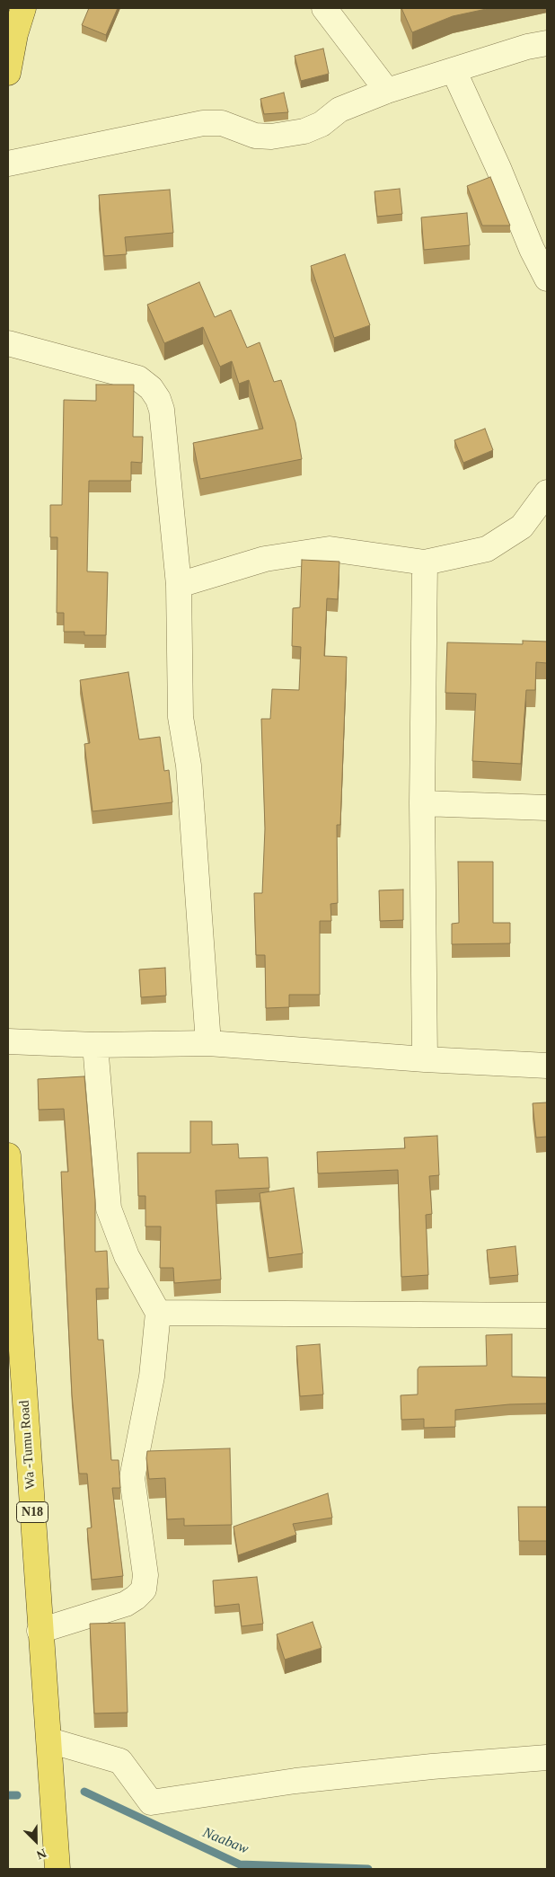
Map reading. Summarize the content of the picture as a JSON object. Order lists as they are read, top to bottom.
{
  "streets": {
    "highway": ["Wa -Tumu Road", "N18"]
  },
  "water": ["Naabaw"],
  "north": "bottom right"
}
